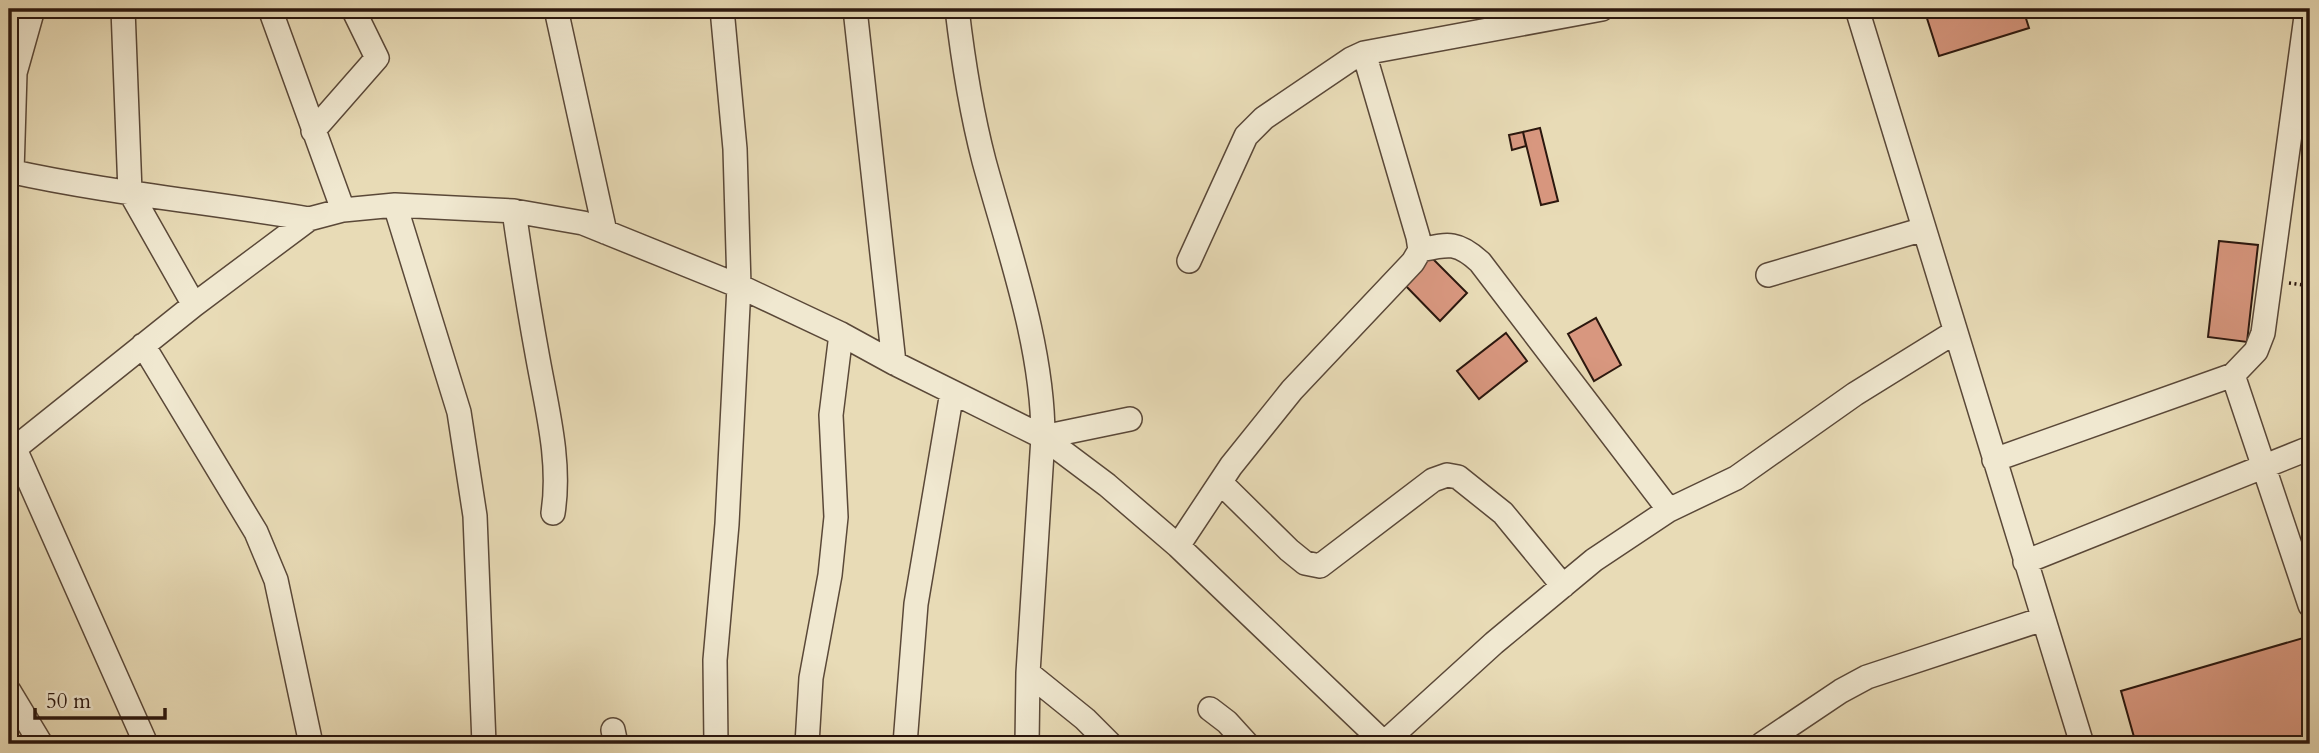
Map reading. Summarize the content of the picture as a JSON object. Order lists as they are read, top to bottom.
{
  "scale_bar": "50 m"
}
